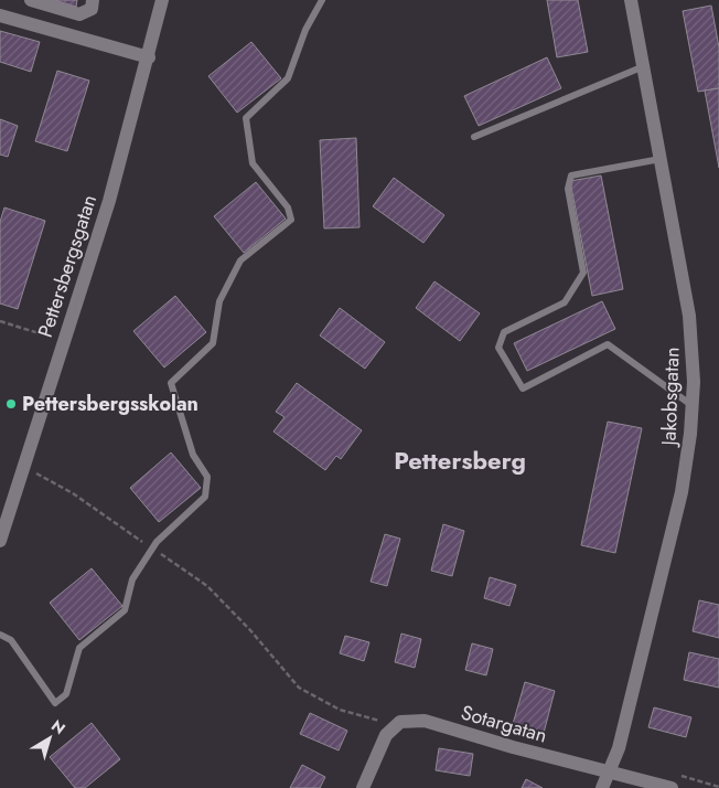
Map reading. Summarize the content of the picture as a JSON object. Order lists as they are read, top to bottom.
{
  "streets": {
    "street": ["Pettersbergsgatan", "Jakobsgatan", "Sotargatan"]
  },
  "crossings": [
    ["Jakobsgatan", "Sotargatan"]
  ],
  "districts": ["Pettersberg"],
  "places": ["Pettersbergsskolan"],
  "north": "top right"
}
